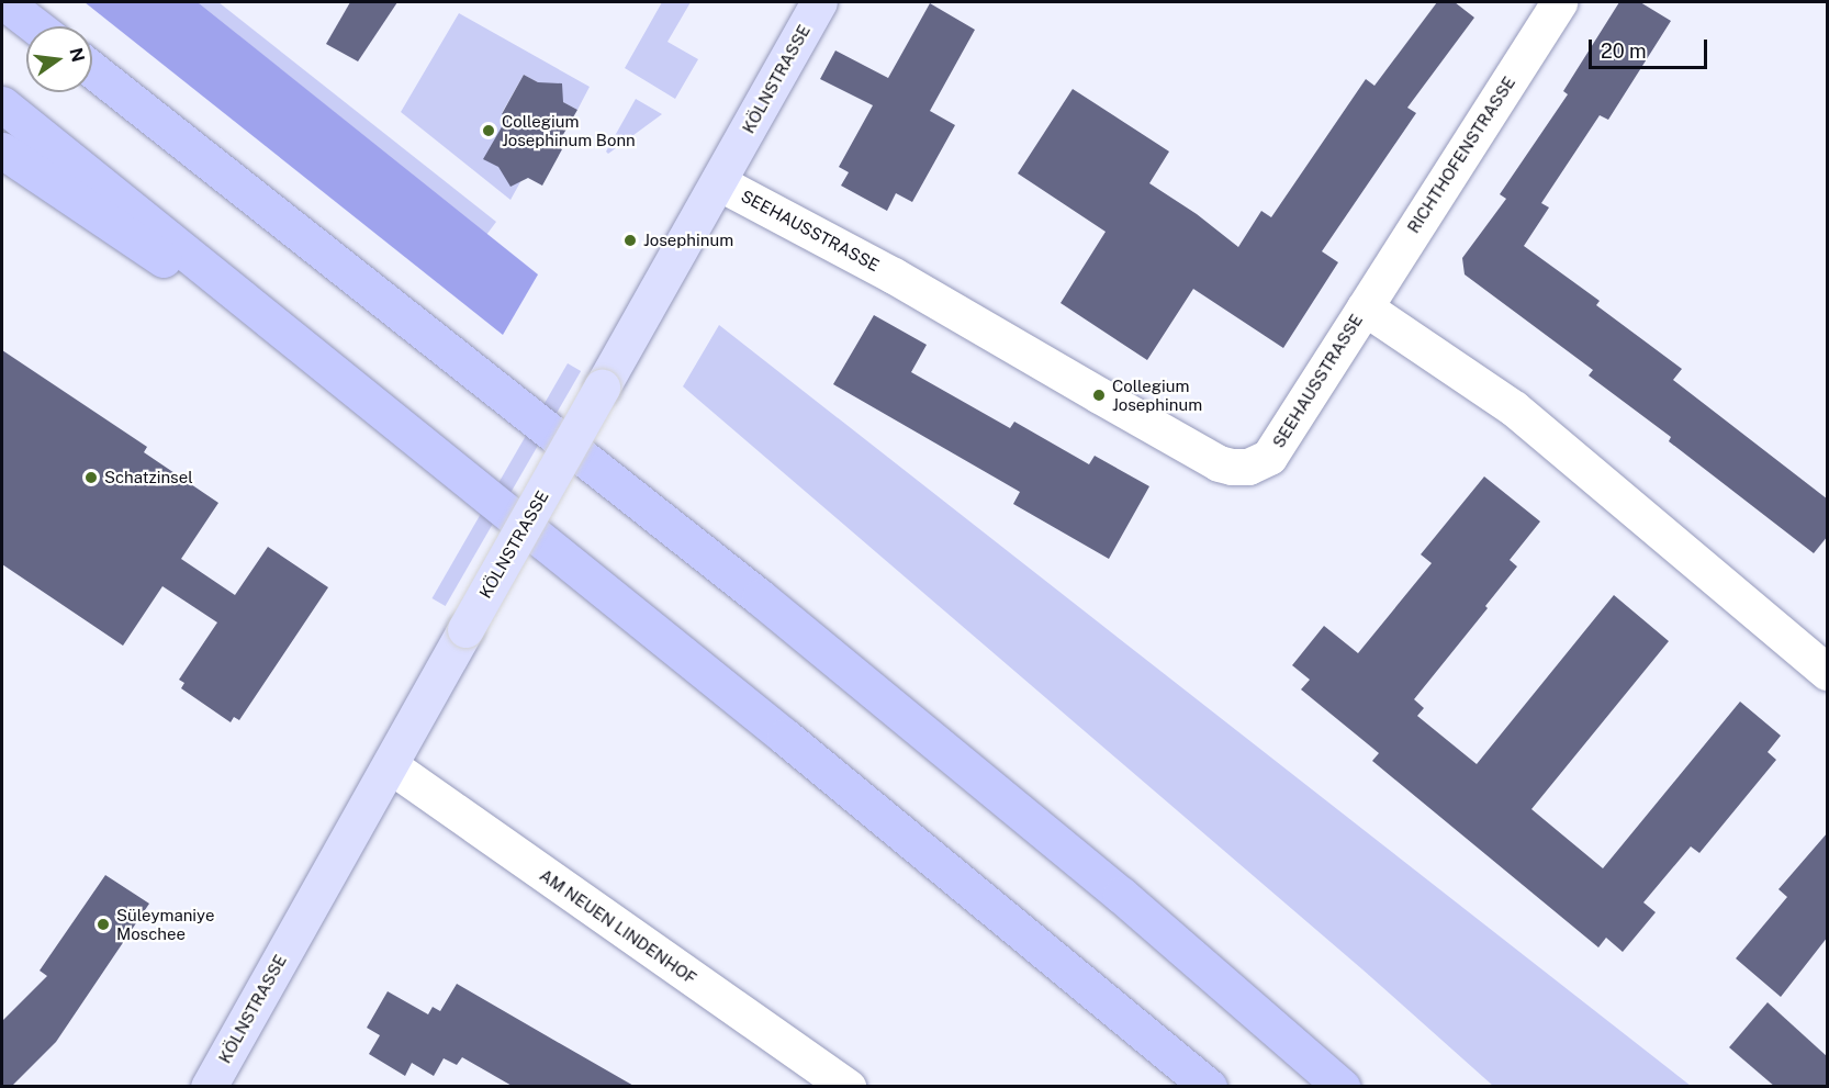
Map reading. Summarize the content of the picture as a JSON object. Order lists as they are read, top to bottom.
{
  "streets": {
    "main road": ["KÖLNSTRASSE"],
    "street": ["RICHTHOFENSTRASSE", "SEEHAUSSTRASSE", "AM NEUEN LINDENHOF"]
  },
  "crossings": [
    ["KÖLNSTRASSE", "SEEHAUSSTRASSE"],
    ["KÖLNSTRASSE", "AM NEUEN LINDENHOF"],
    ["RICHTHOFENSTRASSE", "SEEHAUSSTRASSE"]
  ],
  "places": [
    "Collegium Josephinum Bonn",
    "Josephinum",
    "Collegium Josephinum",
    "Schatzinsel",
    "Süleymaniye Moschee"
  ],
  "scale_bar": "20 m",
  "north": "right"
}
